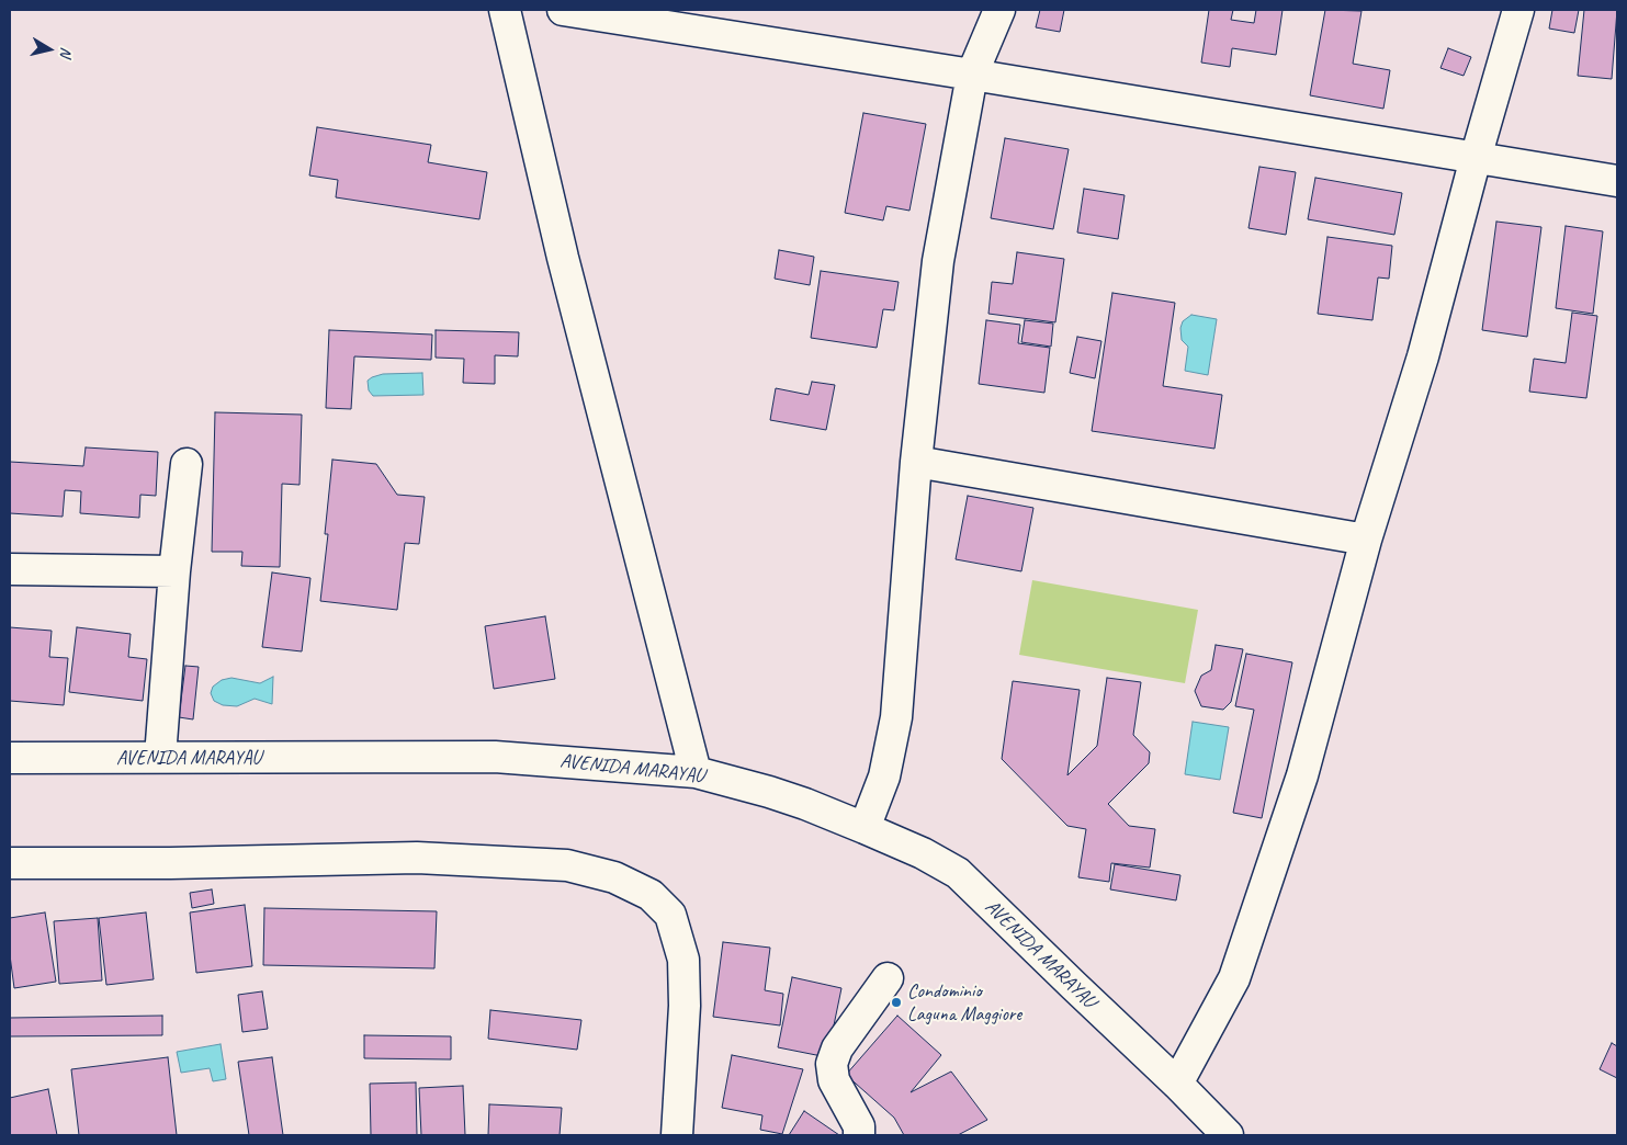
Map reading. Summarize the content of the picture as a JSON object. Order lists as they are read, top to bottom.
{
  "streets": {
    "street": ["AVENIDA MARAYAU"]
  },
  "places": ["Condominio Laguna Maggiore"],
  "north": "right"
}
